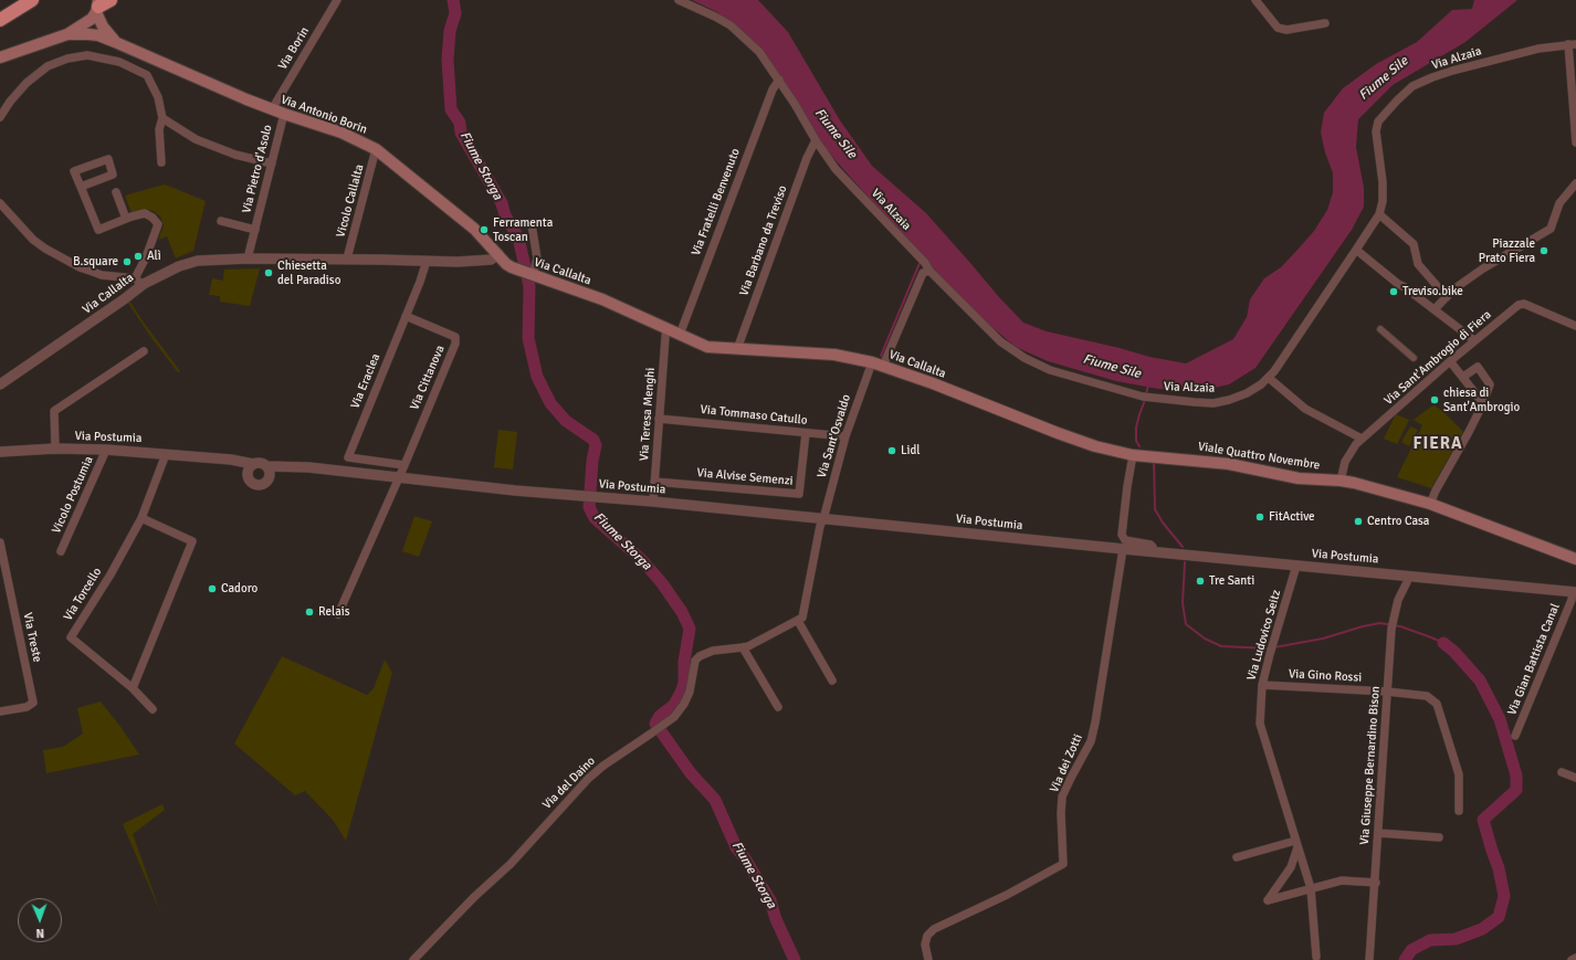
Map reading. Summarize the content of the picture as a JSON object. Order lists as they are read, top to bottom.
{
  "streets": {
    "main road": ["Via Antonio Borin", "Via Callalta", "Viale Quattro Novembre"],
    "street": [
      "Via Borin",
      "Via Alzaia",
      "Via Pietro d'Asolo",
      "Vicolo Callalta",
      "Via Fratelli Benvenuto",
      "Via Barbano da Treviso",
      "Via Sant'Ambrogio di Fiera",
      "Via Cittanova",
      "Via Eraclea",
      "Via Teresa Menghi",
      "Via Tommaso Catullo",
      "Via Sant'Osvaldo",
      "Via Postumia",
      "Via Alvise Semenzi",
      "Vicolo Postumia",
      "Via Torcello",
      "Via Ludovico Seitz",
      "Via Treste",
      "Via Gian Battista Canal",
      "Via Gino Rossi",
      "Via dei Zotti",
      "Via Giuseppe Bernardino Bison",
      "Via del Daino"
    ]
  },
  "crossings": [
    ["Via Borin", "Via Antonio Borin"],
    ["Via Alzaia", "Via Fratelli Benvenuto"],
    ["Via Alzaia", "Via Barbano da Treviso"],
    ["Via Antonio Borin", "Via Pietro d'Asolo"],
    ["Via Antonio Borin", "Vicolo Callalta"],
    ["Via Antonio Borin", "Via Callalta"],
    ["Via Pietro d'Asolo", "Via Callalta"],
    ["Vicolo Callalta", "Via Callalta"],
    ["Via Fratelli Benvenuto", "Via Callalta"],
    ["Via Barbano da Treviso", "Via Callalta"],
    ["Via Callalta", "Via Eraclea"],
    ["Via Callalta", "Via Teresa Menghi"],
    ["Via Callalta", "Via Sant'Osvaldo"],
    ["Via Callalta", "Viale Quattro Novembre"],
    ["Via Sant'Ambrogio di Fiera", "Viale Quattro Novembre"],
    ["Via Cittanova", "Via Eraclea"],
    ["Via Cittanova", "Via Postumia"],
    ["Via Teresa Menghi", "Via Tommaso Catullo"],
    ["Via Teresa Menghi", "Via Postumia"],
    ["Via Teresa Menghi", "Via Alvise Semenzi"],
    ["Via Tommaso Catullo", "Via Sant'Osvaldo"],
    ["Via Tommaso Catullo", "Via Alvise Semenzi"],
    ["Via Sant'Osvaldo", "Via Postumia"],
    ["Via Postumia", "Vicolo Postumia"],
    ["Via Postumia", "Via Torcello"],
    ["Via Postumia", "Via Ludovico Seitz"],
    ["Via Postumia", "Via Gian Battista Canal"],
    ["Via Postumia", "Via dei Zotti"],
    ["Via Postumia", "Via Giuseppe Bernardino Bison"],
    ["Via Ludovico Seitz", "Via Gino Rossi"],
    ["Via Gino Rossi", "Via Giuseppe Bernardino Bison"]
  ],
  "districts": ["FIERA"],
  "water": ["Fiume Sile", "Fiume Storga"],
  "places": [
    "Ferramenta Toscan",
    "Piazzale Prato Fiera",
    "Alì",
    "B.square",
    "Chiesetta del Paradiso",
    "Treviso.bike",
    "chiesa di Sant'Ambrogio",
    "Lidl",
    "FitActive",
    "Centro Casa",
    "Tre Santi",
    "Cadoro",
    "Relais"
  ],
  "north": "bottom"
}
